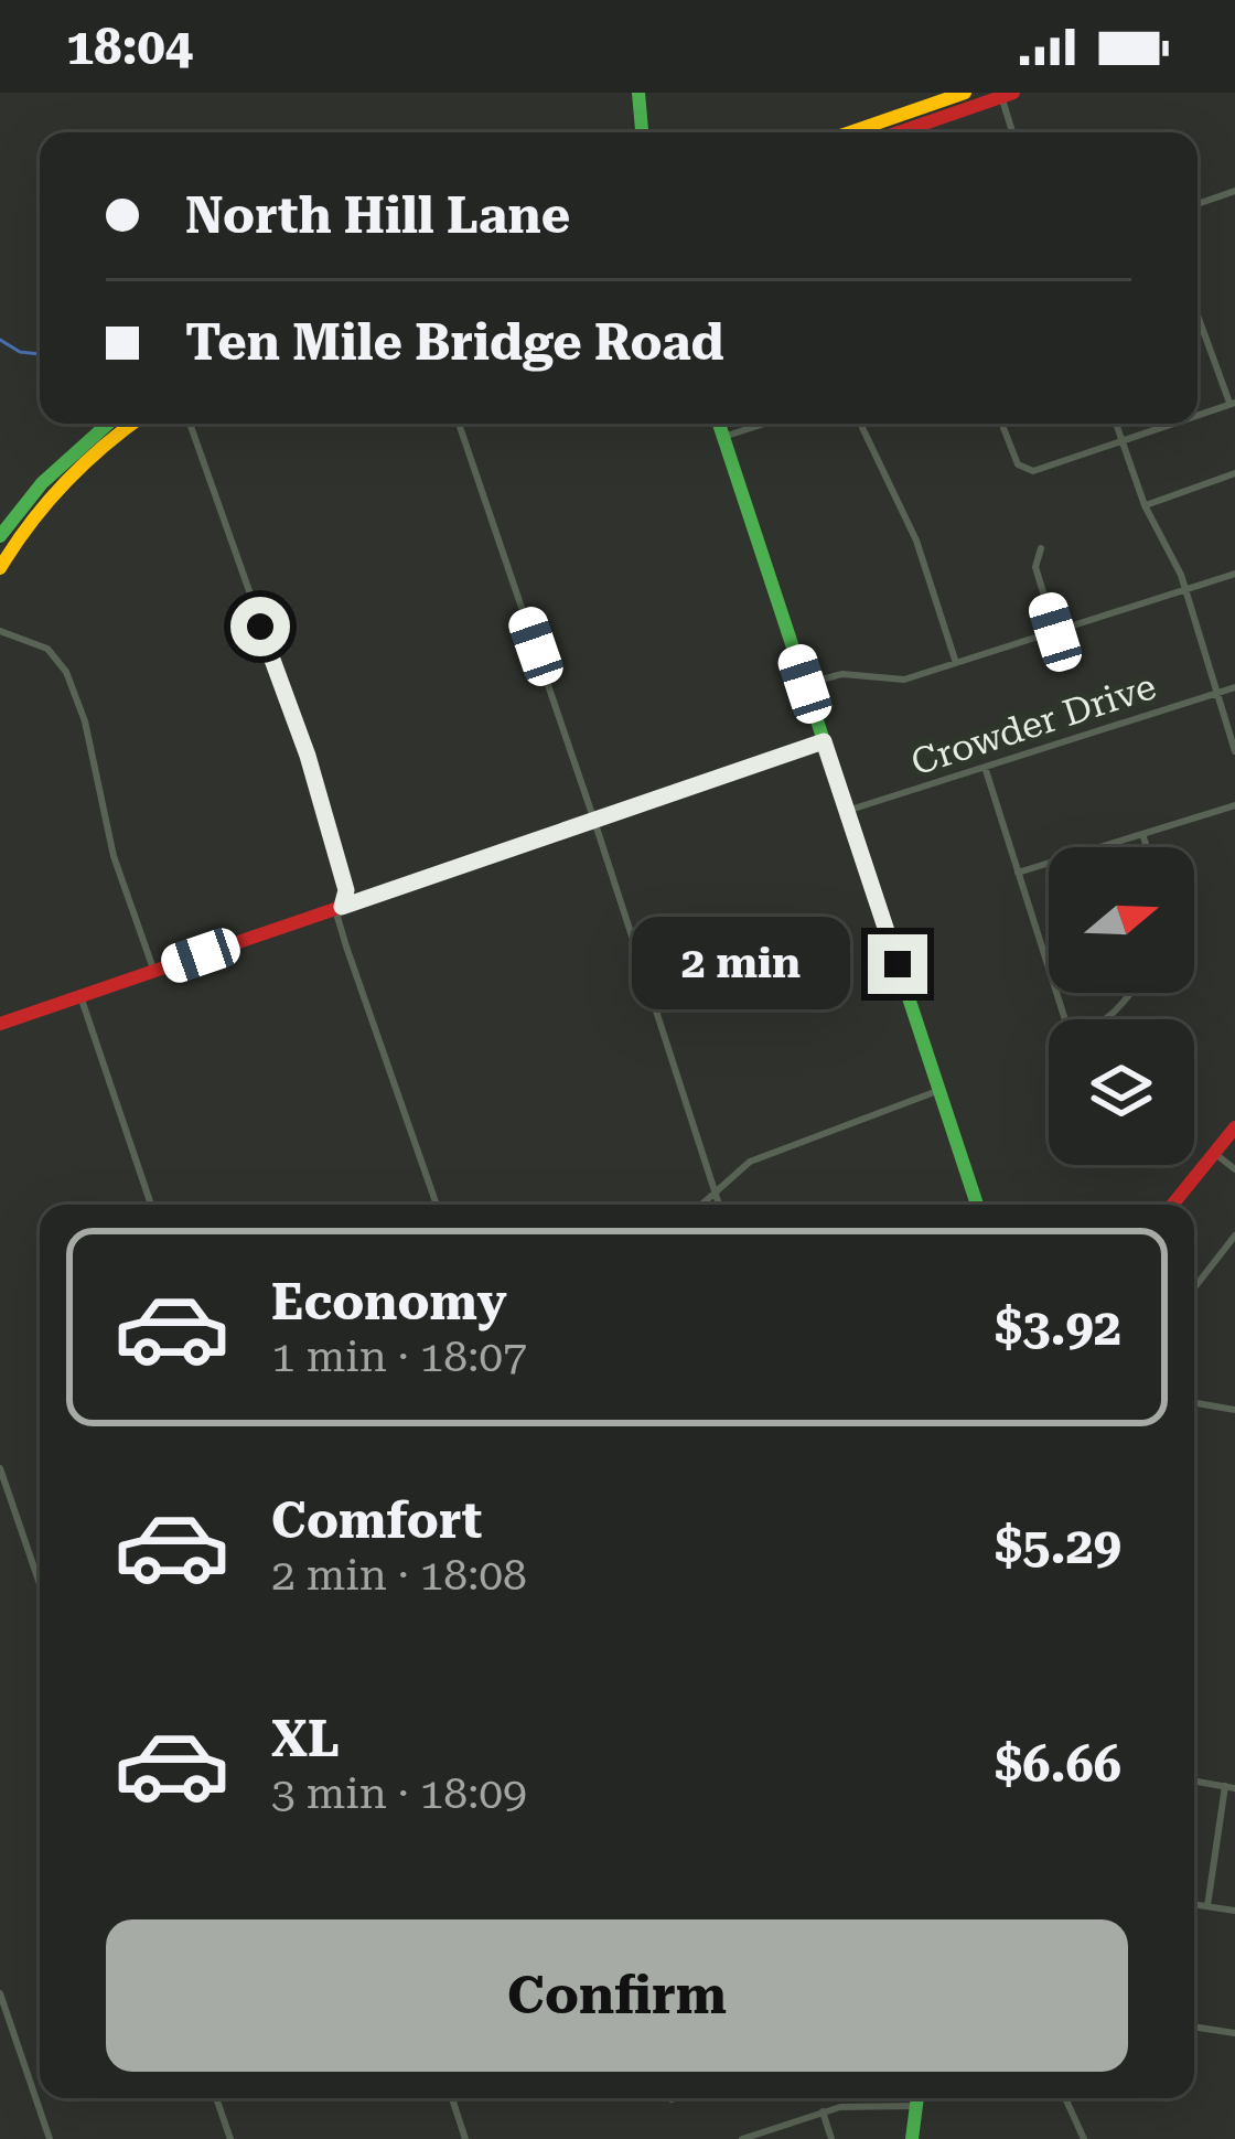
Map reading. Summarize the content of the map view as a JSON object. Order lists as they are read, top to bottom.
{
  "streets": {
    "street": ["Crowder Drive"]
  },
  "north": "right",
  "page": {
    "status": "18:04",
    "banner": ["North Hill Lane", "Ten Mile Bridge Road"],
    "bubble": "2 min",
    "list": [
      {
        "name": "Economy",
        "note": "1 min · 18:07",
        "value": "$3.92"
      },
      {
        "name": "Comfort",
        "note": "2 min · 18:08",
        "value": "$5.29"
      },
      {
        "name": "XL",
        "note": "3 min · 18:09",
        "value": "$6.66"
      }
    ],
    "buttons": "Confirm"
  }
}
